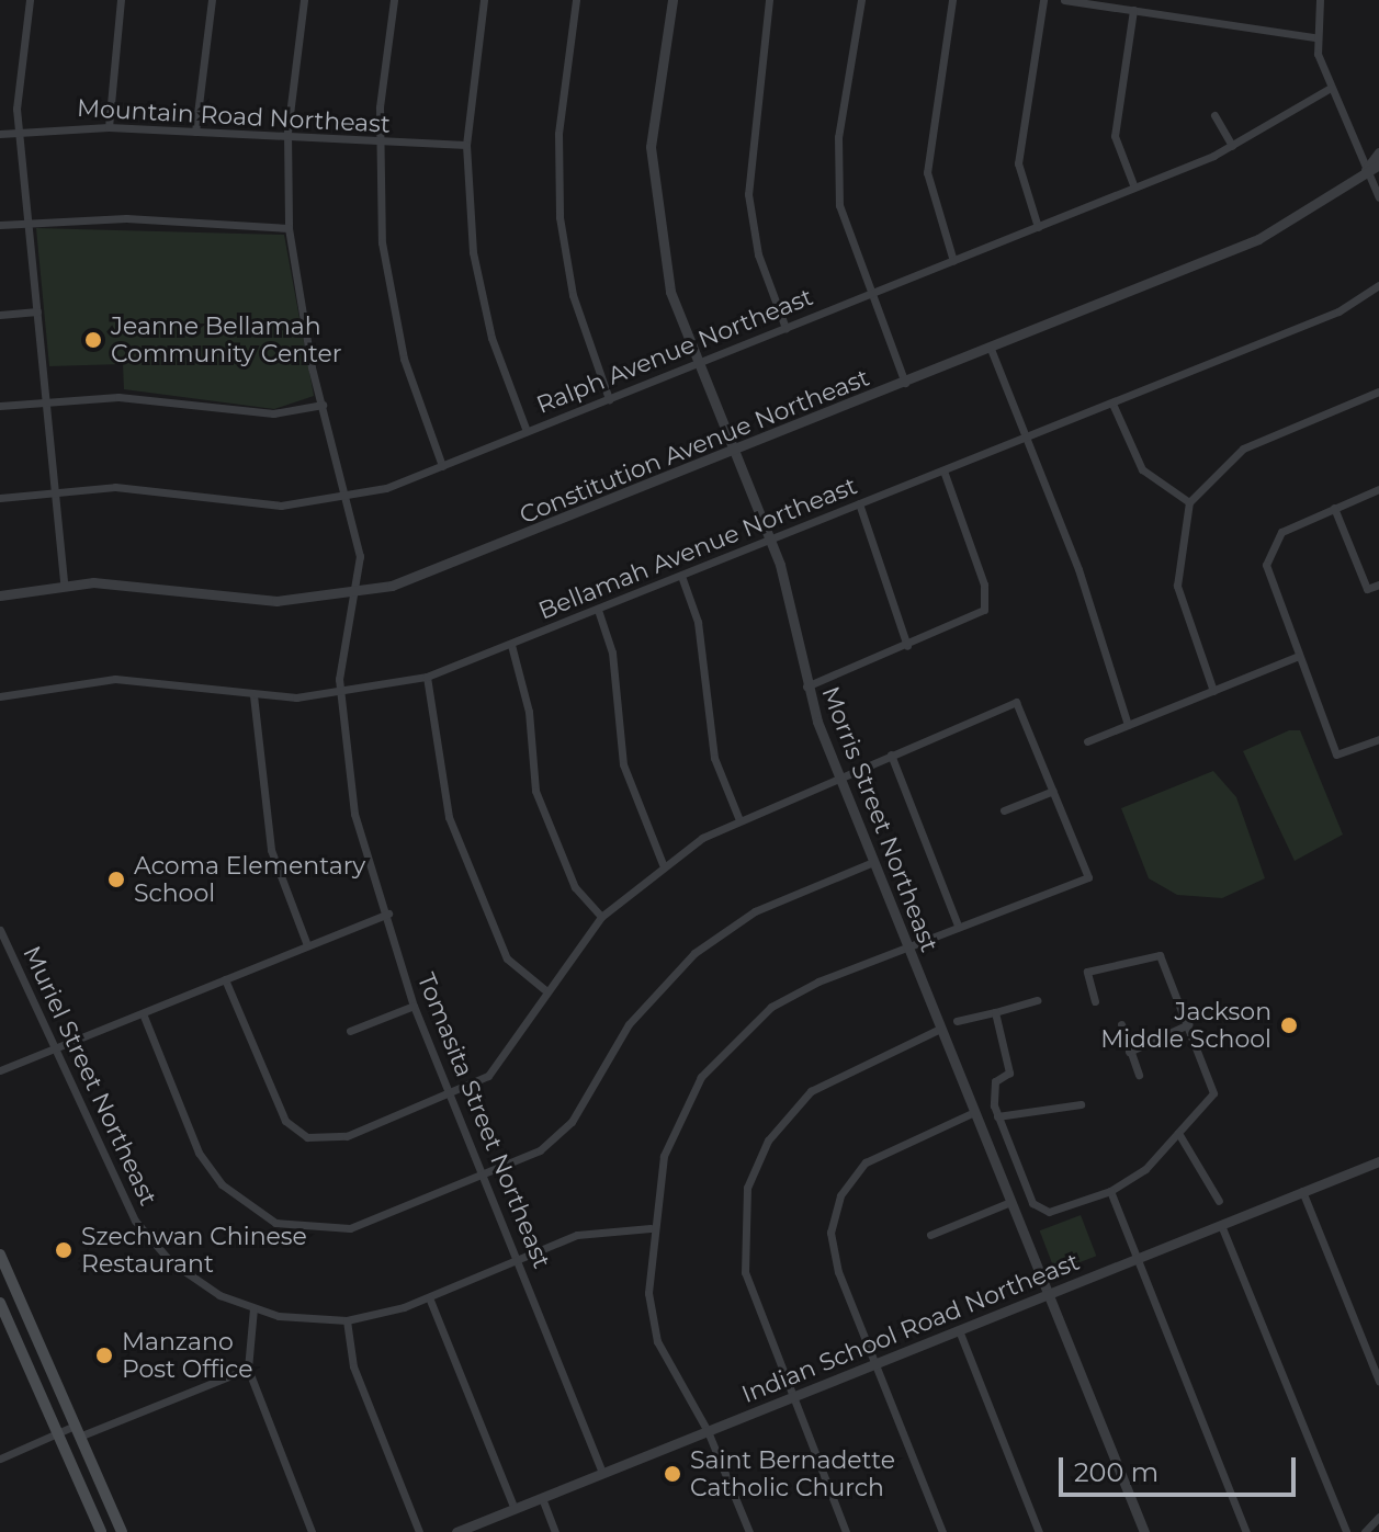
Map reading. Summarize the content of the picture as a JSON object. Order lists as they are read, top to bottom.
{
  "streets": {
    "street": [
      "Mountain Road Northeast",
      "Ralph Avenue Northeast",
      "Constitution Avenue Northeast",
      "Bellamah Avenue Northeast",
      "Morris Street Northeast",
      "Muriel Street Northeast",
      "Tomasita Street Northeast",
      "Indian School Road Northeast"
    ]
  },
  "crossings": [
    ["Mountain Road Northeast", "Tomasita Street Northeast"],
    ["Ralph Avenue Northeast", "Morris Street Northeast"],
    ["Ralph Avenue Northeast", "Tomasita Street Northeast"],
    ["Constitution Avenue Northeast", "Morris Street Northeast"],
    ["Constitution Avenue Northeast", "Tomasita Street Northeast"],
    ["Bellamah Avenue Northeast", "Morris Street Northeast"],
    ["Bellamah Avenue Northeast", "Tomasita Street Northeast"],
    ["Morris Street Northeast", "Indian School Road Northeast"],
    ["Tomasita Street Northeast", "Indian School Road Northeast"]
  ],
  "places": [
    "Jeanne Bellamah Community Center",
    "Acoma Elementary School",
    "Jackson Middle School",
    "Szechwan Chinese Restaurant",
    "Manzano Post Office",
    "Saint Bernadette Catholic Church"
  ],
  "scale_bar": "200 m"
}
